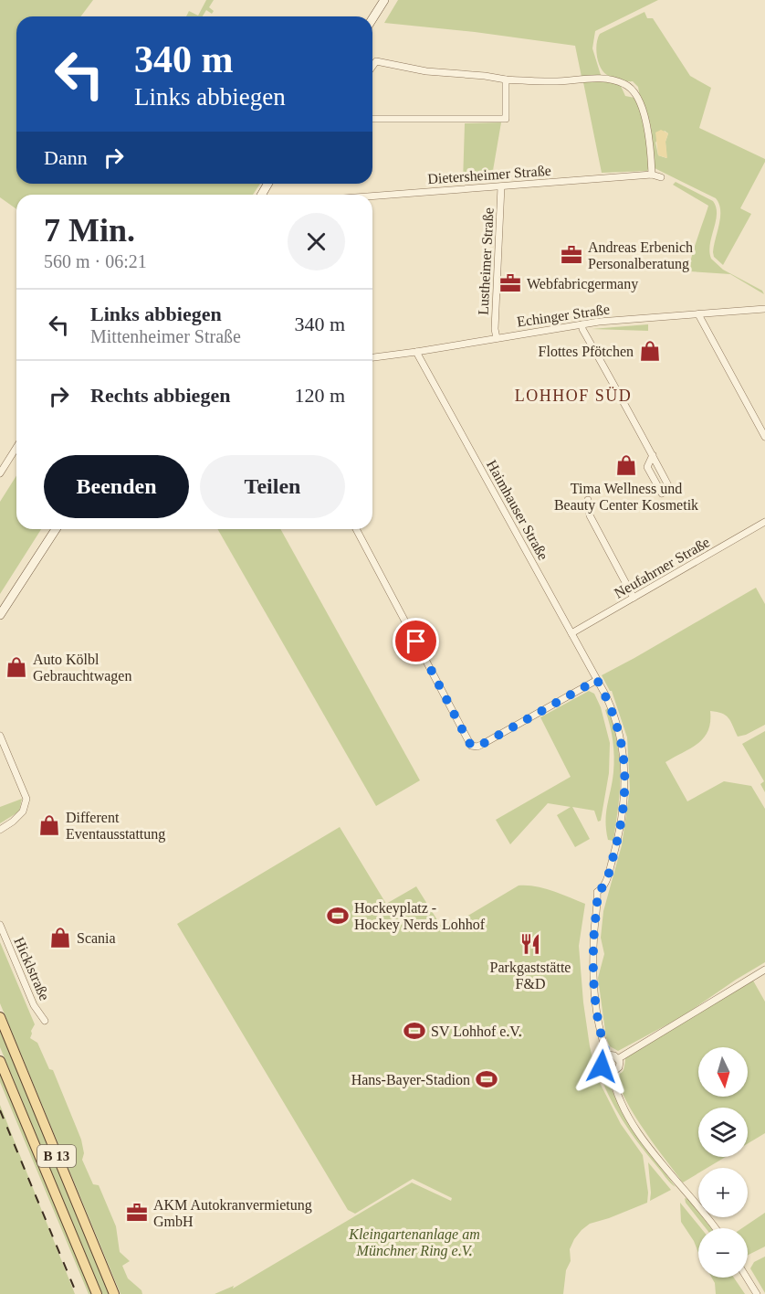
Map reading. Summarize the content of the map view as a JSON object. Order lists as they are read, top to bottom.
{
  "streets": {
    "main road": ["B 13"],
    "street": [
      "Dietersheimer Straße",
      "Lustheimer Straße",
      "Echinger Straße",
      "Haimhauser Straße",
      "Neufahrner Straße",
      "Hicklstraße"
    ]
  },
  "crossings": [
    ["Dietersheimer Straße", "Lustheimer Straße"],
    ["Lustheimer Straße", "Echinger Straße"],
    ["Echinger Straße", "Haimhauser Straße"],
    ["Haimhauser Straße", "Neufahrner Straße"]
  ],
  "districts": ["LOHHOF SÜD"],
  "parks": ["Kleingartenanlage am Münchner Ring e.V."],
  "places": {
    "office": ["Andreas Erbenich Personalberatung", "Webfabricgermany", "AKM Autokranvermietung GmbH"],
    "shop": [
      "Flottes Pfötchen",
      "Tima Wellness und Beauty Center Kosmetik",
      "Auto Kölbl Gebrauchtwagen",
      "Different Eventausstattung",
      "Scania"
    ],
    "sports": ["Hockeyplatz - Hockey Nerds Lohhof", "SV Lohhof e.V.", "Hans-Bayer-Stadion"],
    "restaurant": ["Parkgaststätte F&D"]
  },
  "north": "bottom",
  "page": {
    "turn": ["340 m", "Links abbiegen"],
    "then": "Dann",
    "heading": ["7 Min.", "560 m · 06:21"],
    "list": [
      {
        "name": "Links abbiegen",
        "note": "Mittenheimer Straße",
        "value": "340 m"
      },
      {
        "name": "Rechts abbiegen",
        "value": "120 m"
      }
    ],
    "buttons": ["Beenden", "Teilen"],
    "map_buttons": ["+", "−"]
  }
}
